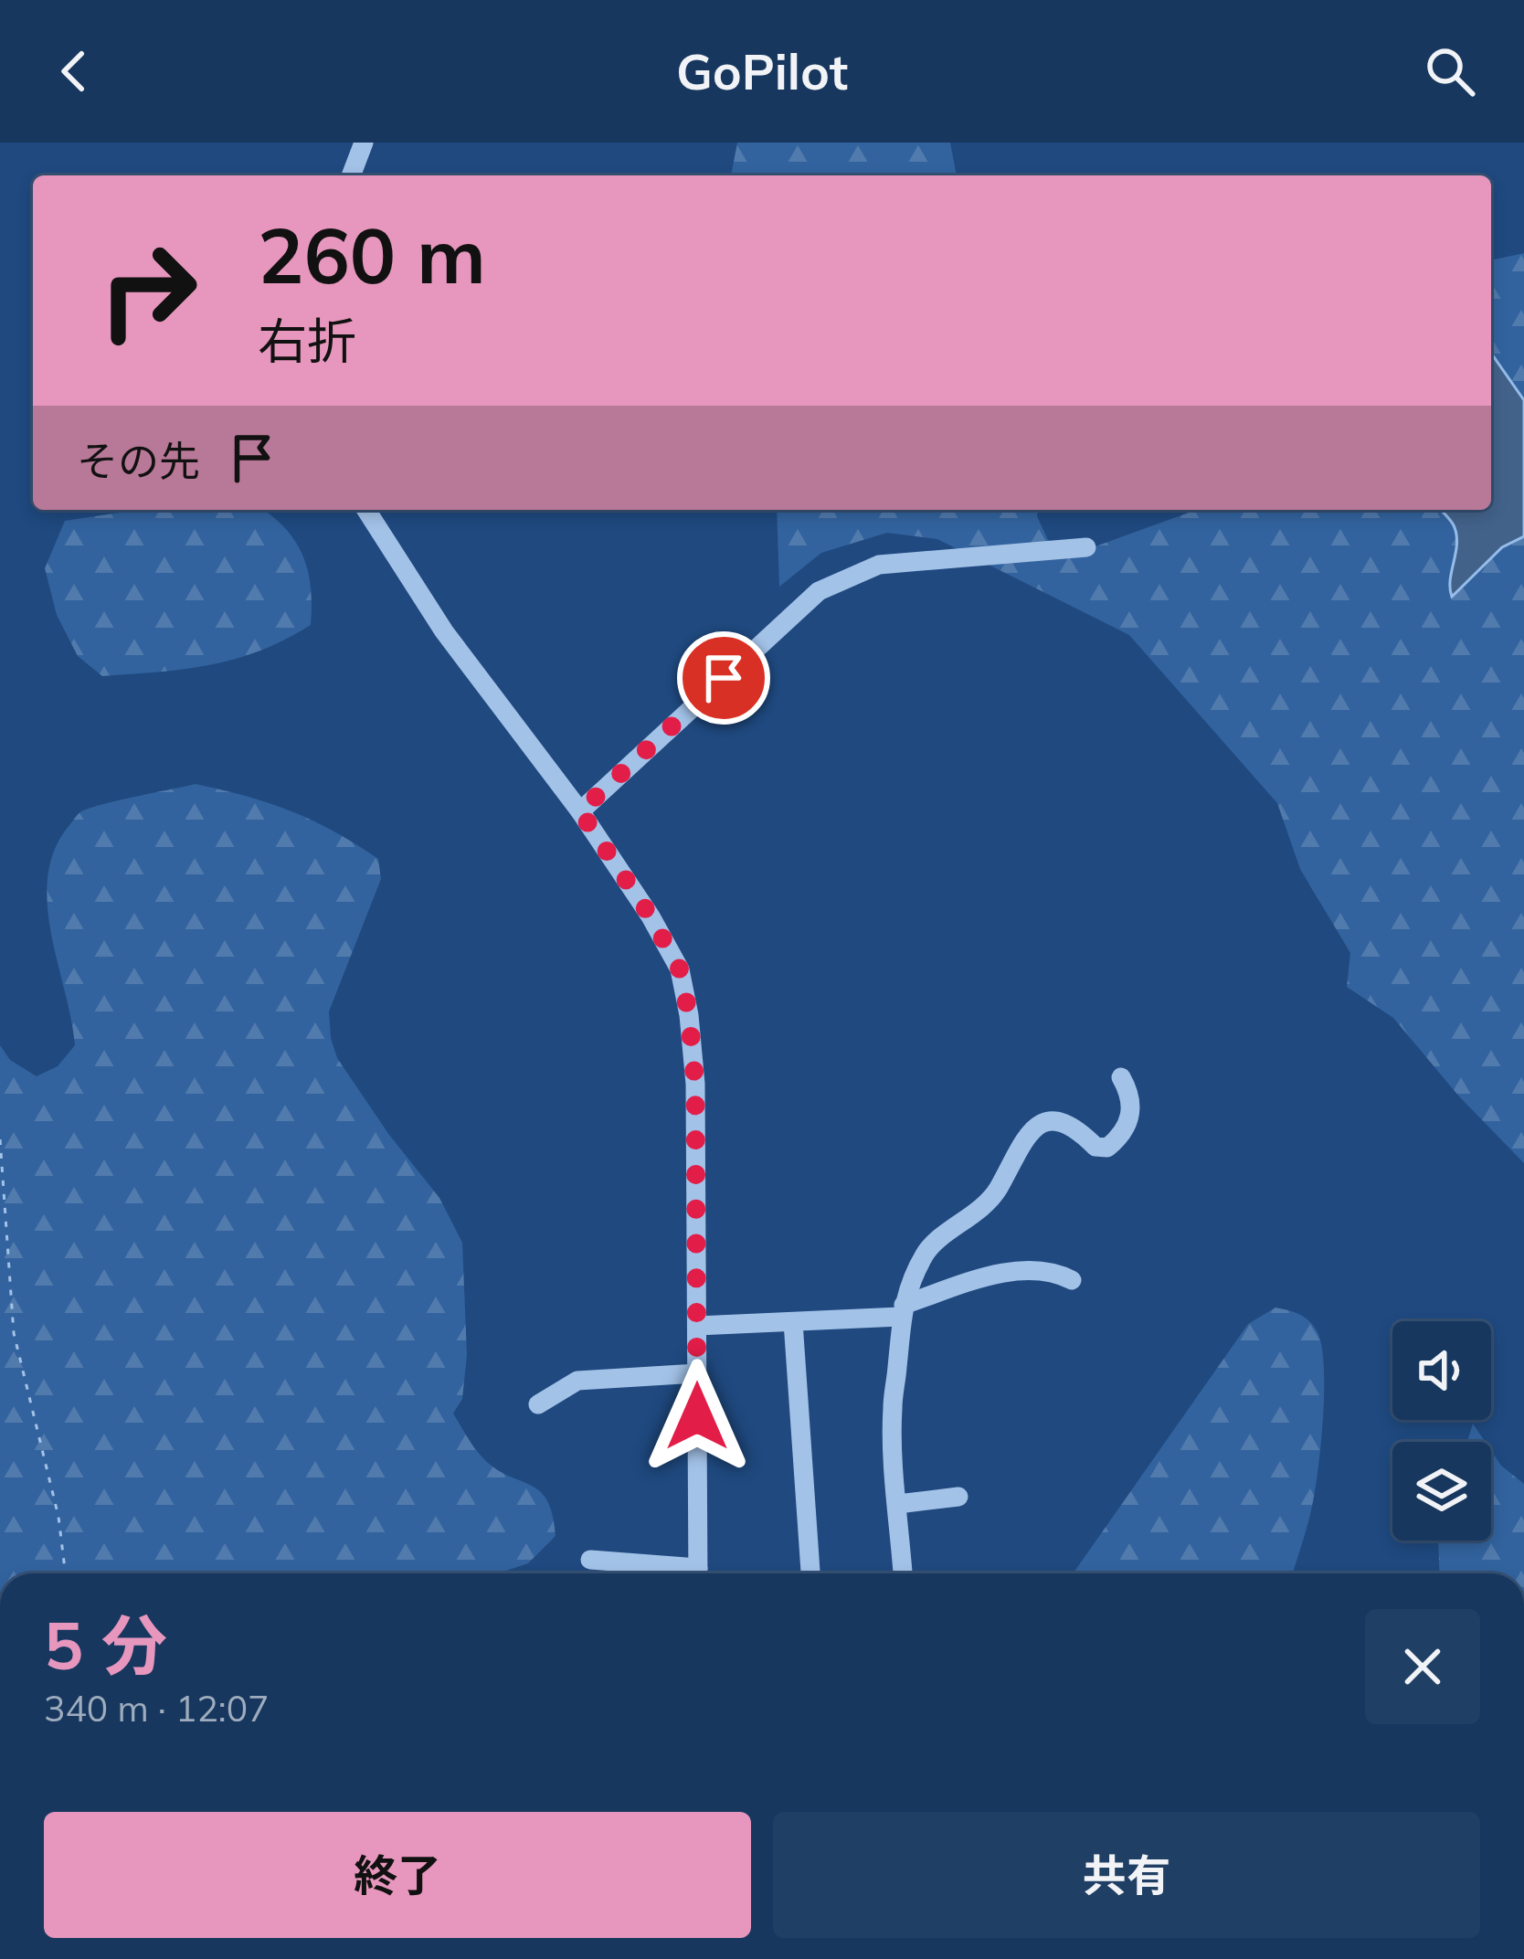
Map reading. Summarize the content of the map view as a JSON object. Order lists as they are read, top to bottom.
{
  "page": {
    "header": "GoPilot",
    "turn": ["260 m", "右折"],
    "then": "その先",
    "heading": ["5 分", "340 m · 12:07"],
    "buttons": ["終了", "共有"]
  }
}
